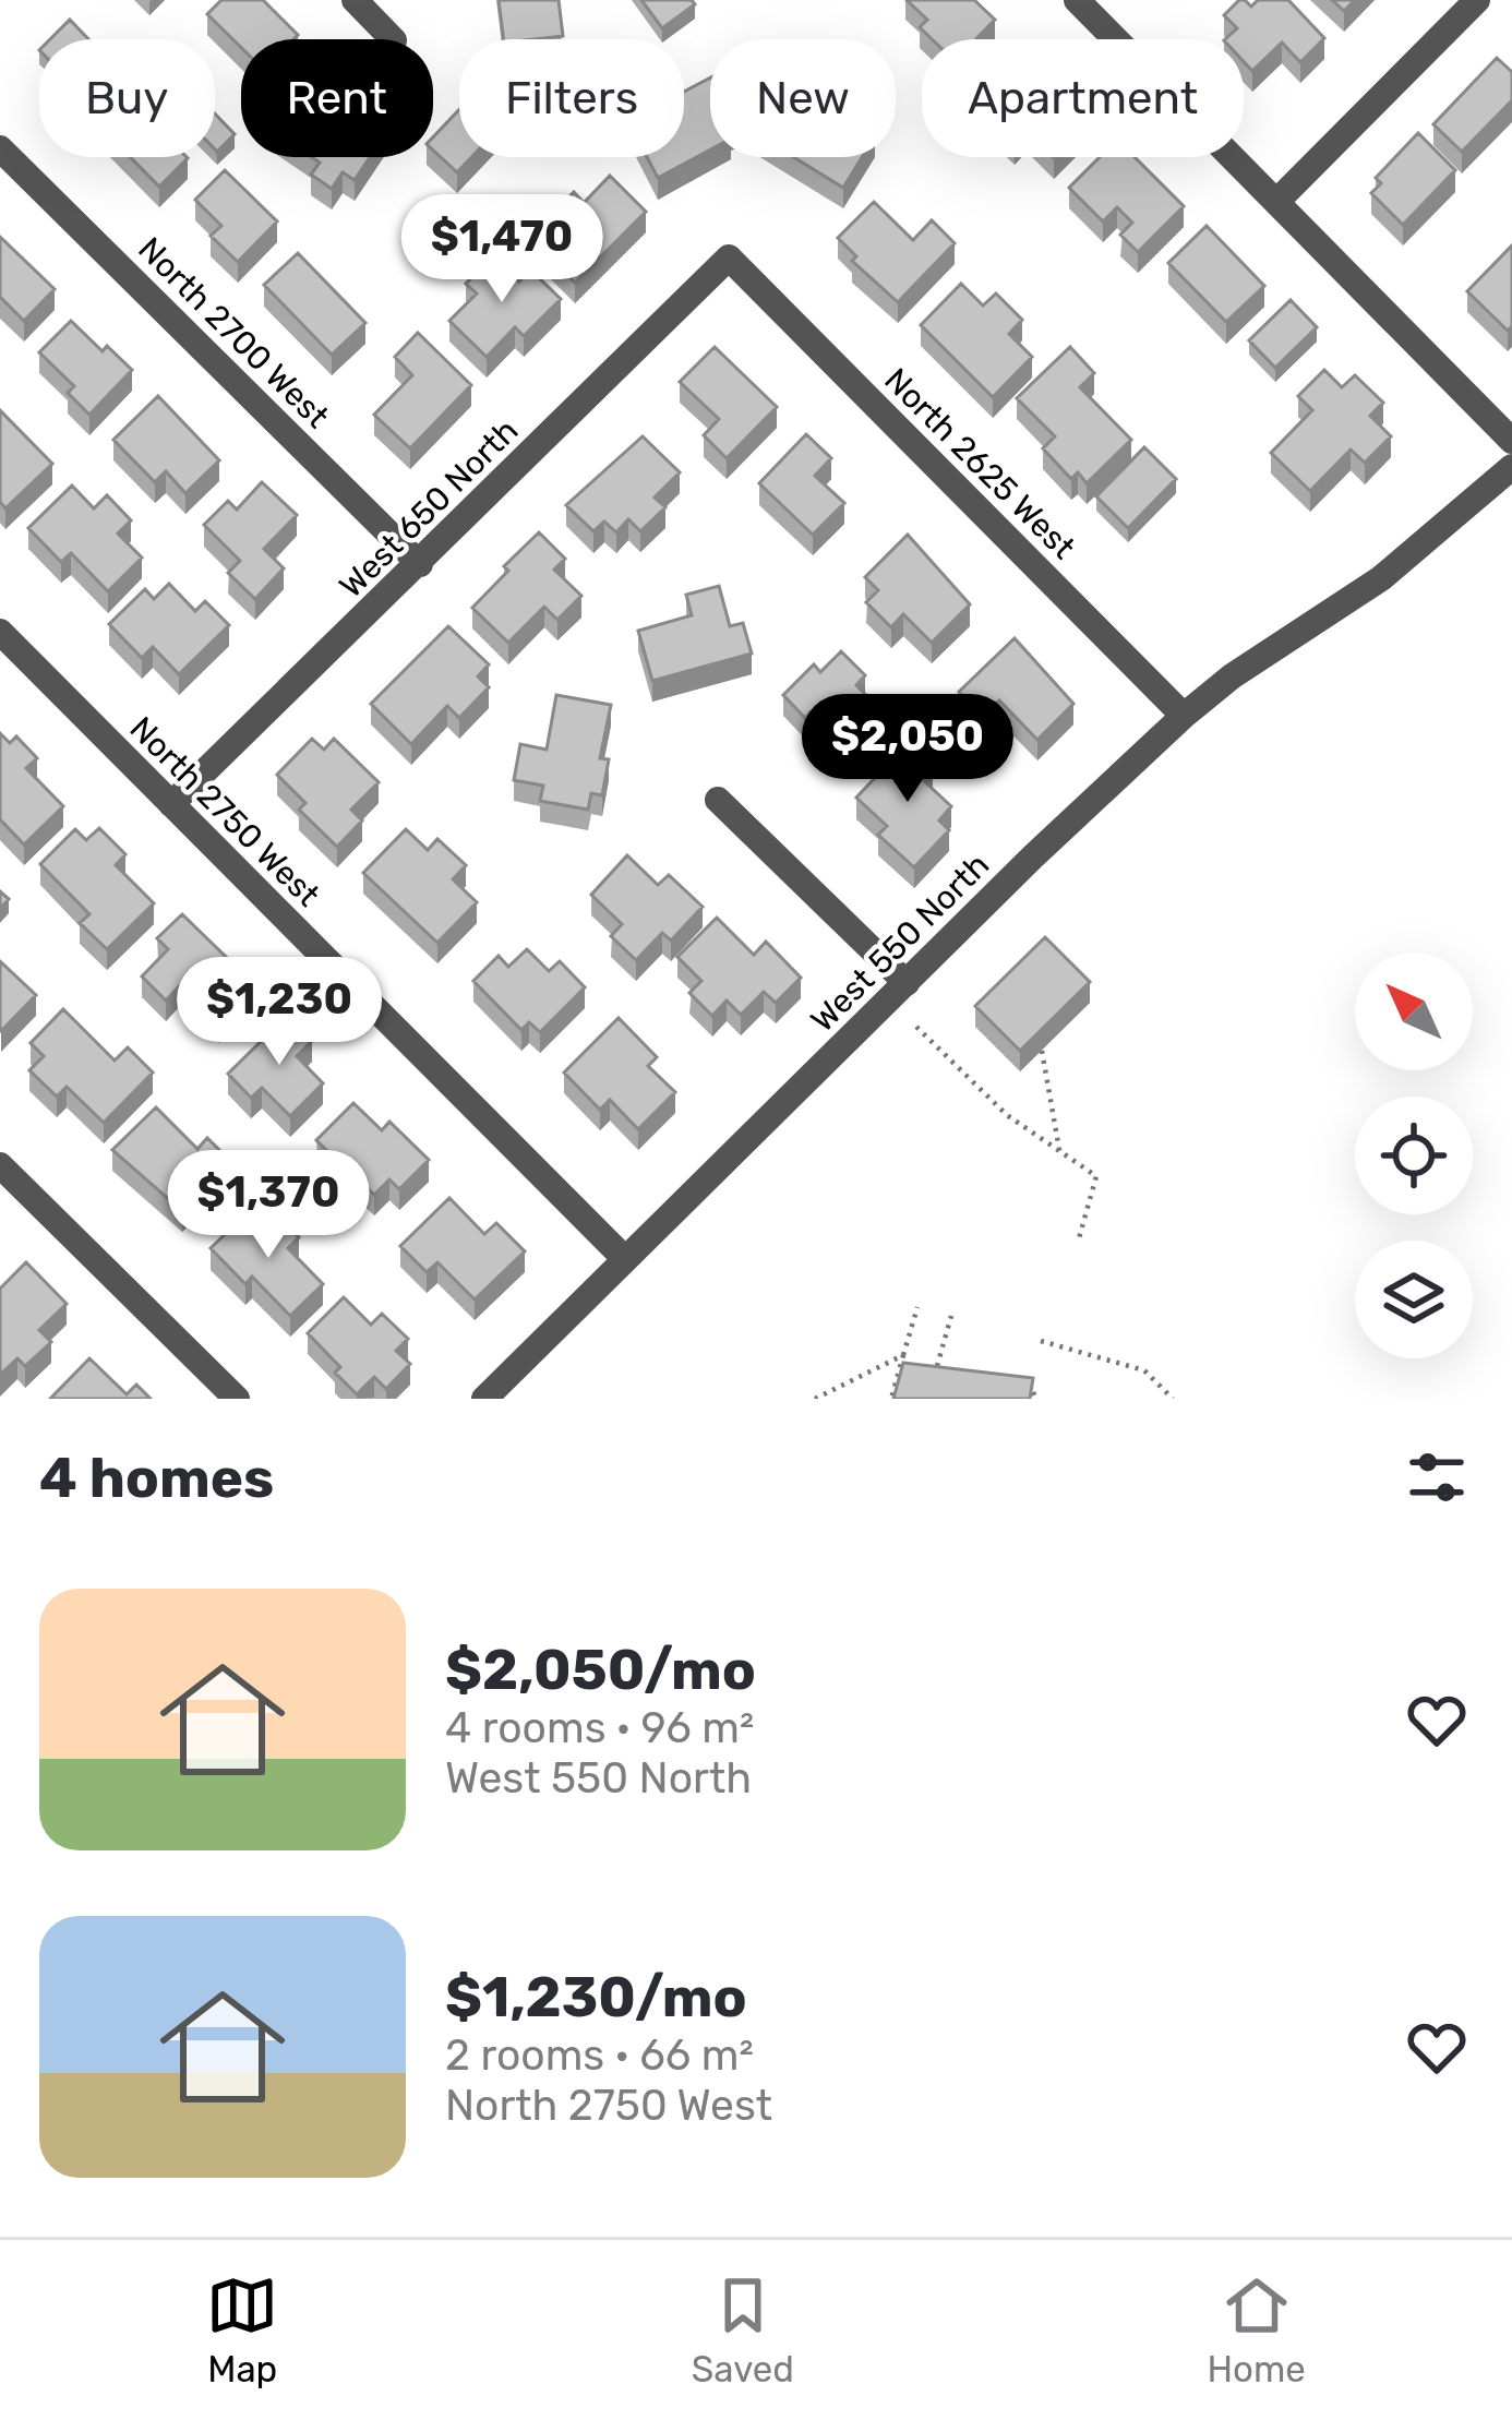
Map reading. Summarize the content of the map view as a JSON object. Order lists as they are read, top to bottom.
{
  "streets": {
    "street": [
      "North 2700 West",
      "North 2625 West",
      "West 650 North",
      "North 2750 West",
      "West 550 North"
    ]
  },
  "crossings": [
    ["North 2700 West", "West 650 North"],
    ["North 2625 West", "West 650 North"],
    ["North 2625 West", "West 550 North"],
    ["West 650 North", "North 2750 West"],
    ["North 2750 West", "West 550 North"]
  ],
  "north": "top left",
  "page": {
    "chip": [
      "Buy",
      "Rent",
      "Filters",
      "New",
      "Apartment"
    ],
    "price": [
      "$1,470",
      "$2,050",
      "$1,230",
      "$1,370"
    ],
    "heading": "4 homes",
    "list": [
      {
        "name": "$2,050/mo",
        "note": "4 rooms · 96 m² · West 550 North"
      },
      {
        "name": "$1,230/mo",
        "note": "2 rooms · 66 m² · North 2750 West"
      }
    ],
    "tabs": ["Map", "Saved", "Home"]
  }
}
